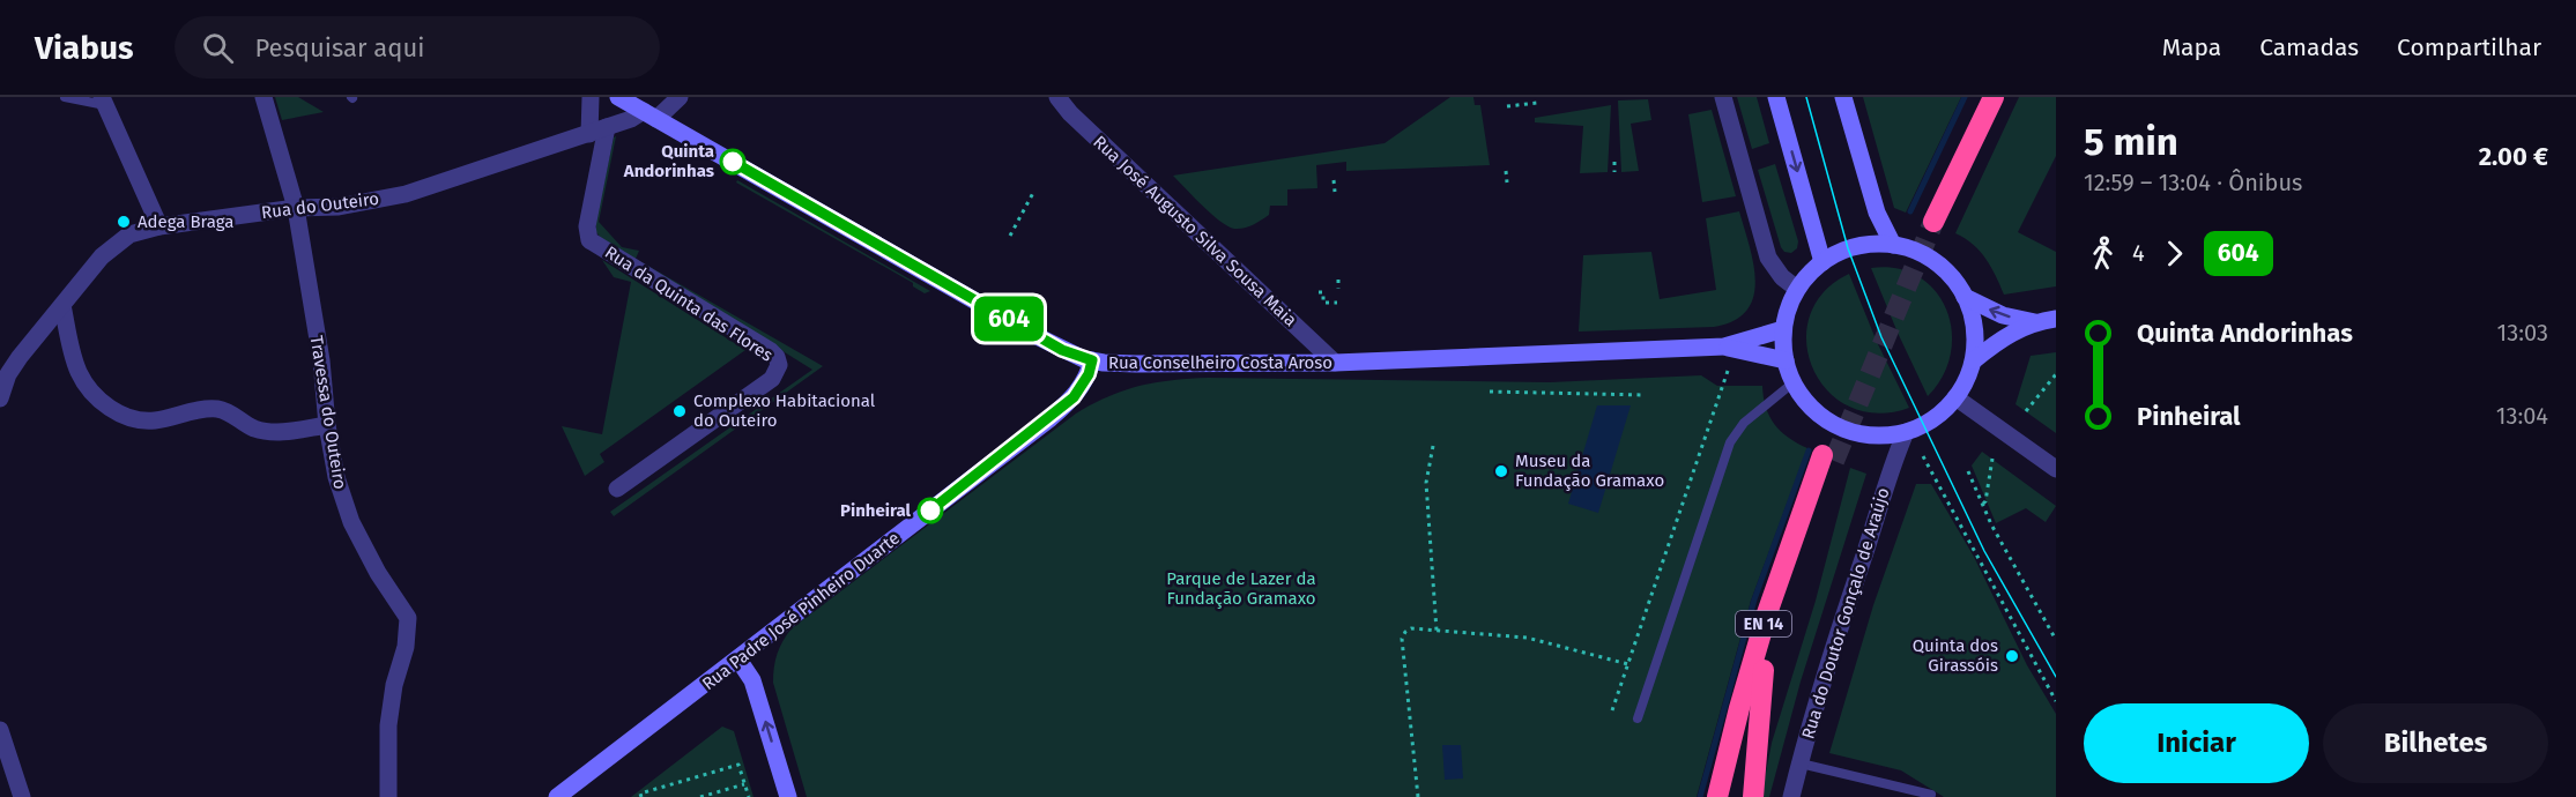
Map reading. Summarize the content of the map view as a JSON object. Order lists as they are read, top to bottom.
{
  "streets": {
    "highway": ["EN 14"],
    "main road": ["Rua Conselheiro Costa Aroso", "Rua Padre José Pinheiro Duarte"],
    "street": [
      "Rua do Outeiro",
      "Rua José Augusto Silva Sousa Maia",
      "Rua da Quinta das Flores",
      "Travessa do Outeiro",
      "Rua do Doutor Gonçalo de Araújo"
    ]
  },
  "crossings": [
    ["Rua do Outeiro", "Rua da Quinta das Flores"],
    ["Rua do Outeiro", "Rua Conselheiro Costa Aroso"],
    ["Rua do Outeiro", "Travessa do Outeiro"],
    ["Rua José Augusto Silva Sousa Maia", "Rua Conselheiro Costa Aroso"],
    ["Rua Conselheiro Costa Aroso", "Rua Padre José Pinheiro Duarte"],
    ["Rua Conselheiro Costa Aroso", "Rua do Doutor Gonçalo de Araújo"]
  ],
  "parks": ["Parque de Lazer da Fundação Gramaxo"],
  "places": [
    "Quinta Andorinhas",
    "Adega Braga",
    "Complexo Habitacional do Outeiro",
    "Museu da Fundação Gramaxo",
    "Pinheiral",
    "Quinta dos Girassóis"
  ],
  "lines": ["bus line 604"],
  "page": {
    "header": "Viabus",
    "search": "Pesquisar aqui",
    "nav": ["Mapa", "Camadas", "Compartilhar"],
    "on_map": "604",
    "heading": ["5 min", "12:59 – 13:04 · Ônibus", "2.00 €"],
    "legs": ["4", "604"],
    "list": [
      {
        "name": "Quinta Andorinhas",
        "value": "13:03"
      },
      {
        "name": "Pinheiral",
        "value": "13:04"
      }
    ],
    "buttons": ["Iniciar", "Bilhetes"]
  }
}
